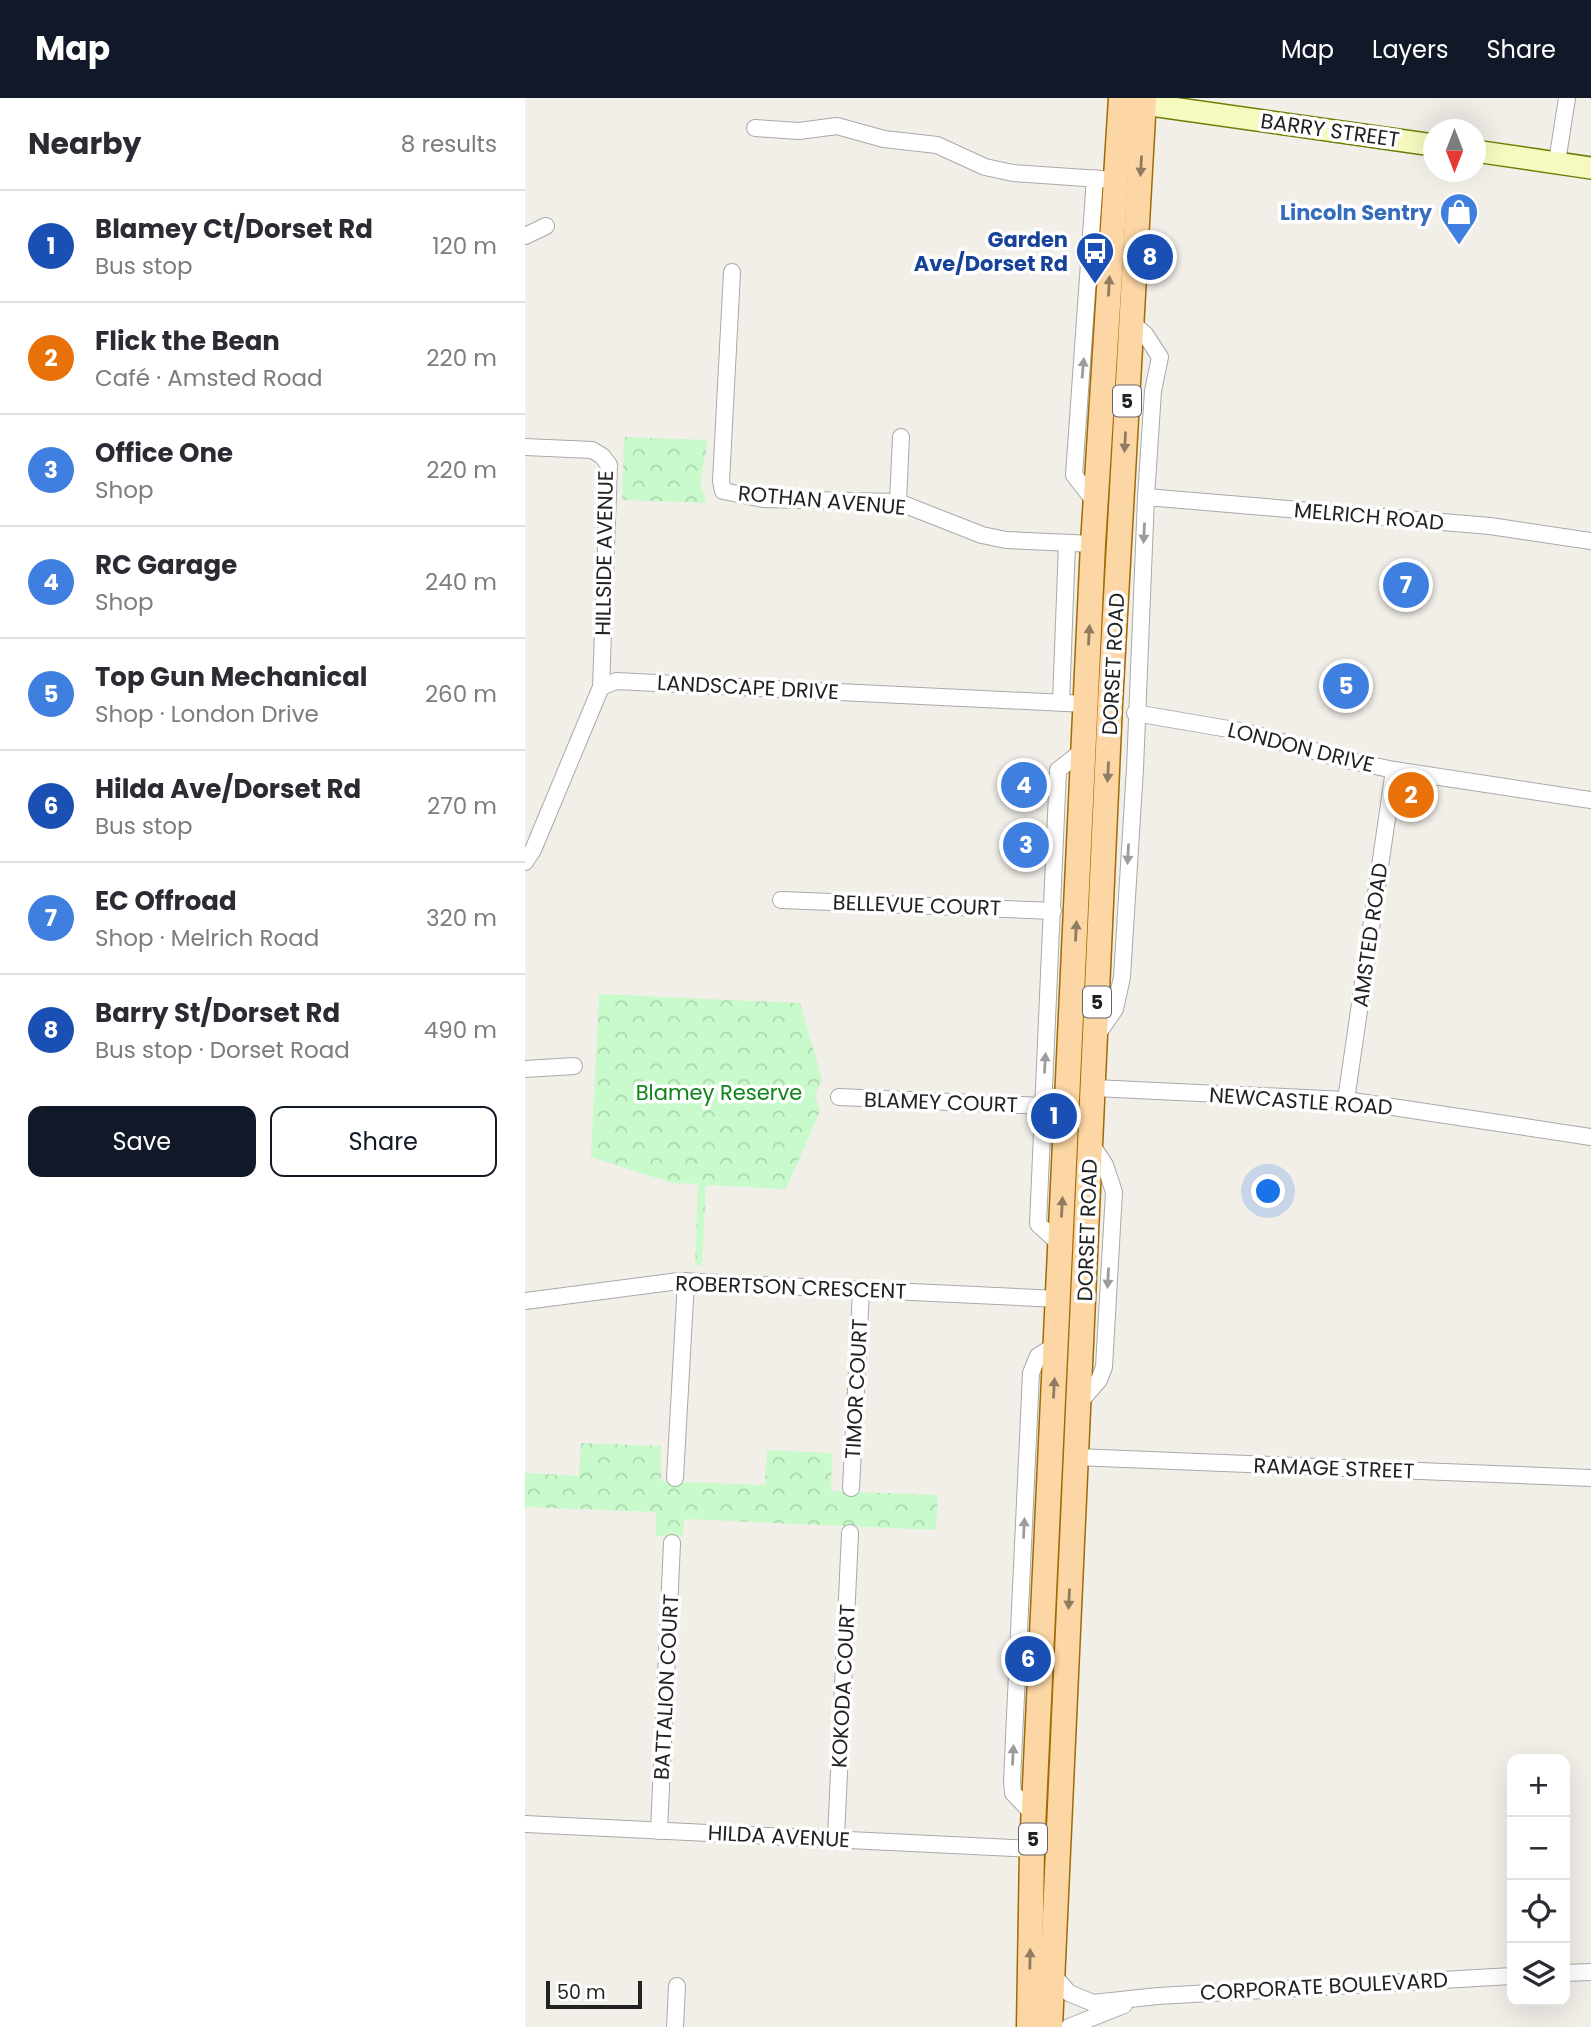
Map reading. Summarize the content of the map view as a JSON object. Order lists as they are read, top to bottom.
{
  "streets": {
    "main road": ["BARRY STREET", "5", "DORSET ROAD"],
    "street": [
      "ROTHAN AVENUE",
      "MELRICH ROAD",
      "HILLSIDE AVENUE",
      "LANDSCAPE DRIVE",
      "LONDON DRIVE",
      "BELLEVUE COURT",
      "AMSTED ROAD",
      "NEWCASTLE ROAD",
      "BLAMEY COURT",
      "ROBERTSON CRESCENT",
      "TIMOR COURT",
      "RAMAGE STREET",
      "KOKODA COURT",
      "BATTALION COURT",
      "HILDA AVENUE",
      "CORPORATE BOULEVARD"
    ]
  },
  "crossings": [
    ["BARRY STREET", "DORSET ROAD"],
    ["ROTHAN AVENUE", "DORSET ROAD"],
    ["HILLSIDE AVENUE", "LANDSCAPE DRIVE"],
    ["DORSET ROAD", "LANDSCAPE DRIVE"],
    ["DORSET ROAD", "NEWCASTLE ROAD"],
    ["DORSET ROAD", "ROBERTSON CRESCENT"],
    ["DORSET ROAD", "RAMAGE STREET"],
    ["DORSET ROAD", "HILDA AVENUE"],
    ["DORSET ROAD", "CORPORATE BOULEVARD"],
    ["LONDON DRIVE", "AMSTED ROAD"],
    ["AMSTED ROAD", "NEWCASTLE ROAD"],
    ["ROBERTSON CRESCENT", "TIMOR COURT"],
    ["KOKODA COURT", "HILDA AVENUE"],
    ["BATTALION COURT", "HILDA AVENUE"]
  ],
  "parks": ["Blamey Reserve"],
  "places": {
    "shop": ["Lincoln Sentry"],
    "bus stop": ["Garden Ave/Dorset Rd"]
  },
  "scale_bar": "50 m",
  "north": "bottom",
  "page": {
    "header": "Map",
    "nav": ["Map", "Layers", "Share"],
    "heading": ["Nearby", "8 results"],
    "list": [
      {
        "mark": "1",
        "name": "Blamey Ct/Dorset Rd",
        "note": "Bus stop",
        "value": "120 m"
      },
      {
        "mark": "2",
        "name": "Flick the Bean",
        "note": "Café · Amsted Road",
        "value": "220 m"
      },
      {
        "mark": "3",
        "name": "Office One",
        "note": "Shop",
        "value": "220 m"
      },
      {
        "mark": "4",
        "name": "RC Garage",
        "note": "Shop",
        "value": "240 m"
      },
      {
        "mark": "5",
        "name": "Top Gun Mechanical",
        "note": "Shop · London Drive",
        "value": "260 m"
      },
      {
        "mark": "6",
        "name": "Hilda Ave/Dorset Rd",
        "note": "Bus stop",
        "value": "270 m"
      },
      {
        "mark": "7",
        "name": "EC Offroad",
        "note": "Shop · Melrich Road",
        "value": "320 m"
      },
      {
        "mark": "8",
        "name": "Barry St/Dorset Rd",
        "note": "Bus stop · Dorset Road",
        "value": "490 m"
      }
    ],
    "pins": [
      "8",
      "7",
      "5",
      "4",
      "2",
      "3",
      "1",
      "6"
    ],
    "buttons": ["Save", "Share"],
    "map_buttons": ["+", "−"],
    "scale": "50 m"
  }
}
